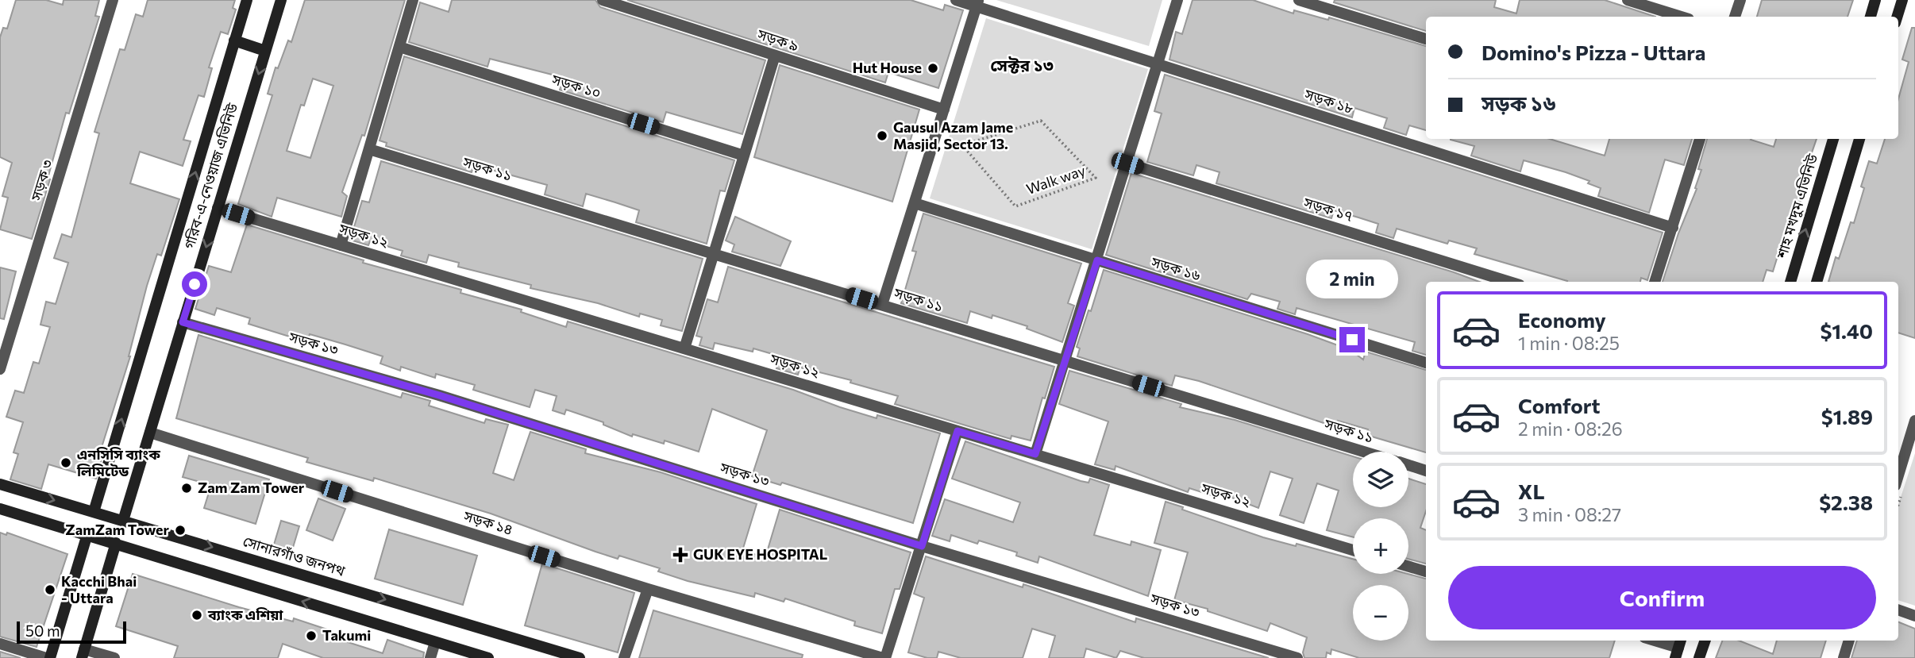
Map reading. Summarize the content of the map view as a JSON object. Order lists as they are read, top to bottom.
{
  "streets": {
    "street": [
      "সড়ক ৯",
      "সড়ক ১০",
      "সড়ক ১৮",
      "সড়ক ১১",
      "গরিব-এ-নেওয়াজ এভিনিউ",
      "সড়ক ৩",
      "শাহ মখদুম এভিনিউ",
      "সড়ক ১৭",
      "সড়ক ১২",
      "সড়ক ১৬",
      "সড়ক ১৩",
      "সড়ক ১৪",
      "সোনারগাঁও জনপথ"
    ],
    "path": ["Walk way"]
  },
  "crossings": [
    ["গরিব-এ-নেওয়াজ এভিনিউ", "সড়ক ১২"],
    ["গরিব-এ-নেওয়াজ এভিনিউ", "সড়ক ১৩"],
    ["গরিব-এ-নেওয়াজ এভিনিউ", "সড়ক ১৪"],
    ["গরিব-এ-নেওয়াজ এভিনিউ", "সোনারগাঁও জনপথ"]
  ],
  "districts": ["সেক্টর ১৩"],
  "places": {
    "other": [
      "Hut House",
      "Gausul Azam Jame Masjid, Sector 13.",
      "এনসিসি ব্যাংক লিমিটেড",
      "Zam Zam Tower",
      "ZamZam Tower",
      "Kacchi Bhai - Uttara",
      "ব্যাংক এশিয়া",
      "Takumi"
    ],
    "health": ["GUK EYE HOSPITAL"]
  },
  "scale_bar": "50 m",
  "page": {
    "banner": ["Domino's Pizza - Uttara", "সড়ক ১৬"],
    "bubble": "2 min",
    "list": [
      {
        "name": "Economy",
        "note": "1 min · 08:25",
        "value": "$1.40"
      },
      {
        "name": "Comfort",
        "note": "2 min · 08:26",
        "value": "$1.89"
      },
      {
        "name": "XL",
        "note": "3 min · 08:27",
        "value": "$2.38"
      }
    ],
    "map_buttons": ["+", "−"],
    "buttons": "Confirm",
    "scale": "50 m"
  }
}
